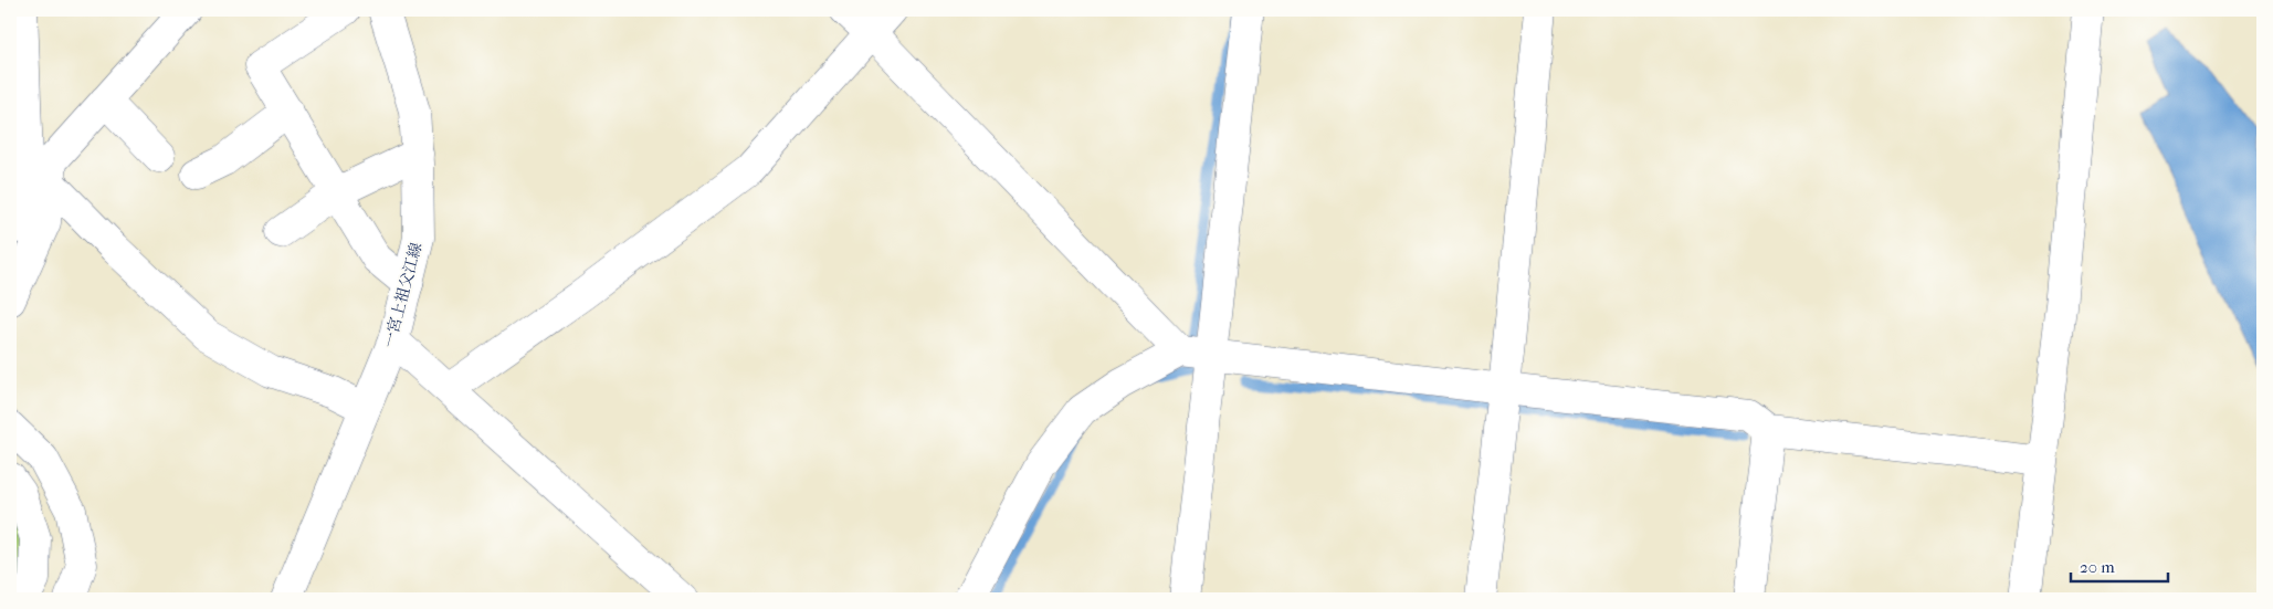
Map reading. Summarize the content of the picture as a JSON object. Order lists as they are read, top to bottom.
{
  "streets": {
    "street": ["一宮上祖父江線"]
  },
  "scale_bar": "20 m"
}
